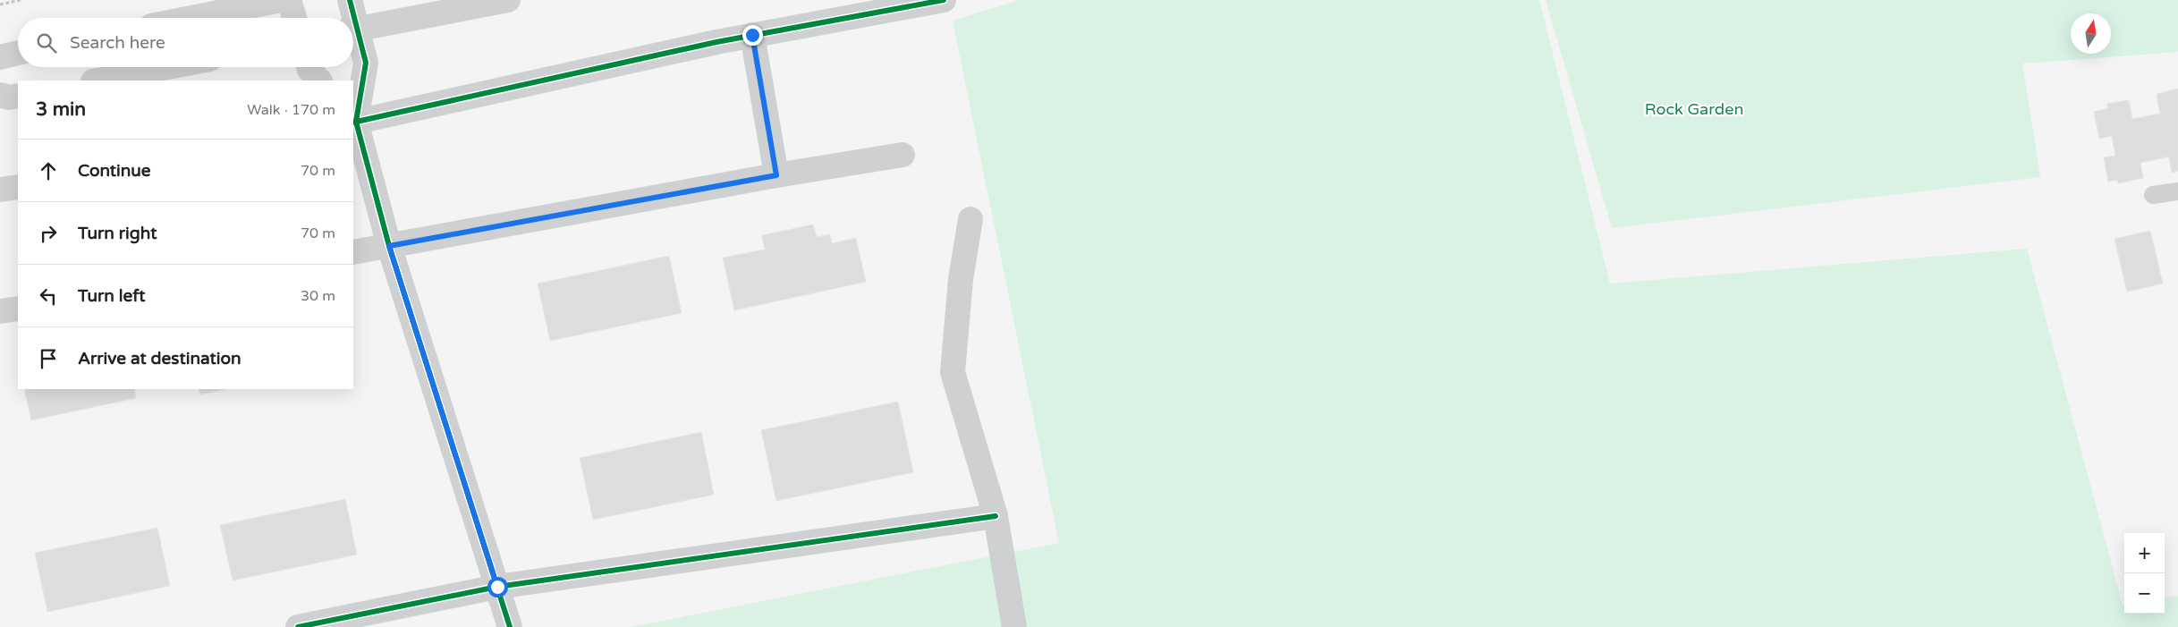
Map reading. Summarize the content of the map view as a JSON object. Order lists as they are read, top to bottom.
{
  "parks": ["Rock Garden"],
  "north": "top",
  "page": {
    "search": "Search here",
    "heading": ["3 min", "Walk · 170 m"],
    "list": [
      ["Continue", "70 m"],
      ["Turn right", "70 m"],
      ["Turn left", "30 m"],
      "Arrive at destination"
    ],
    "map_buttons": ["+", "−"]
  }
}
